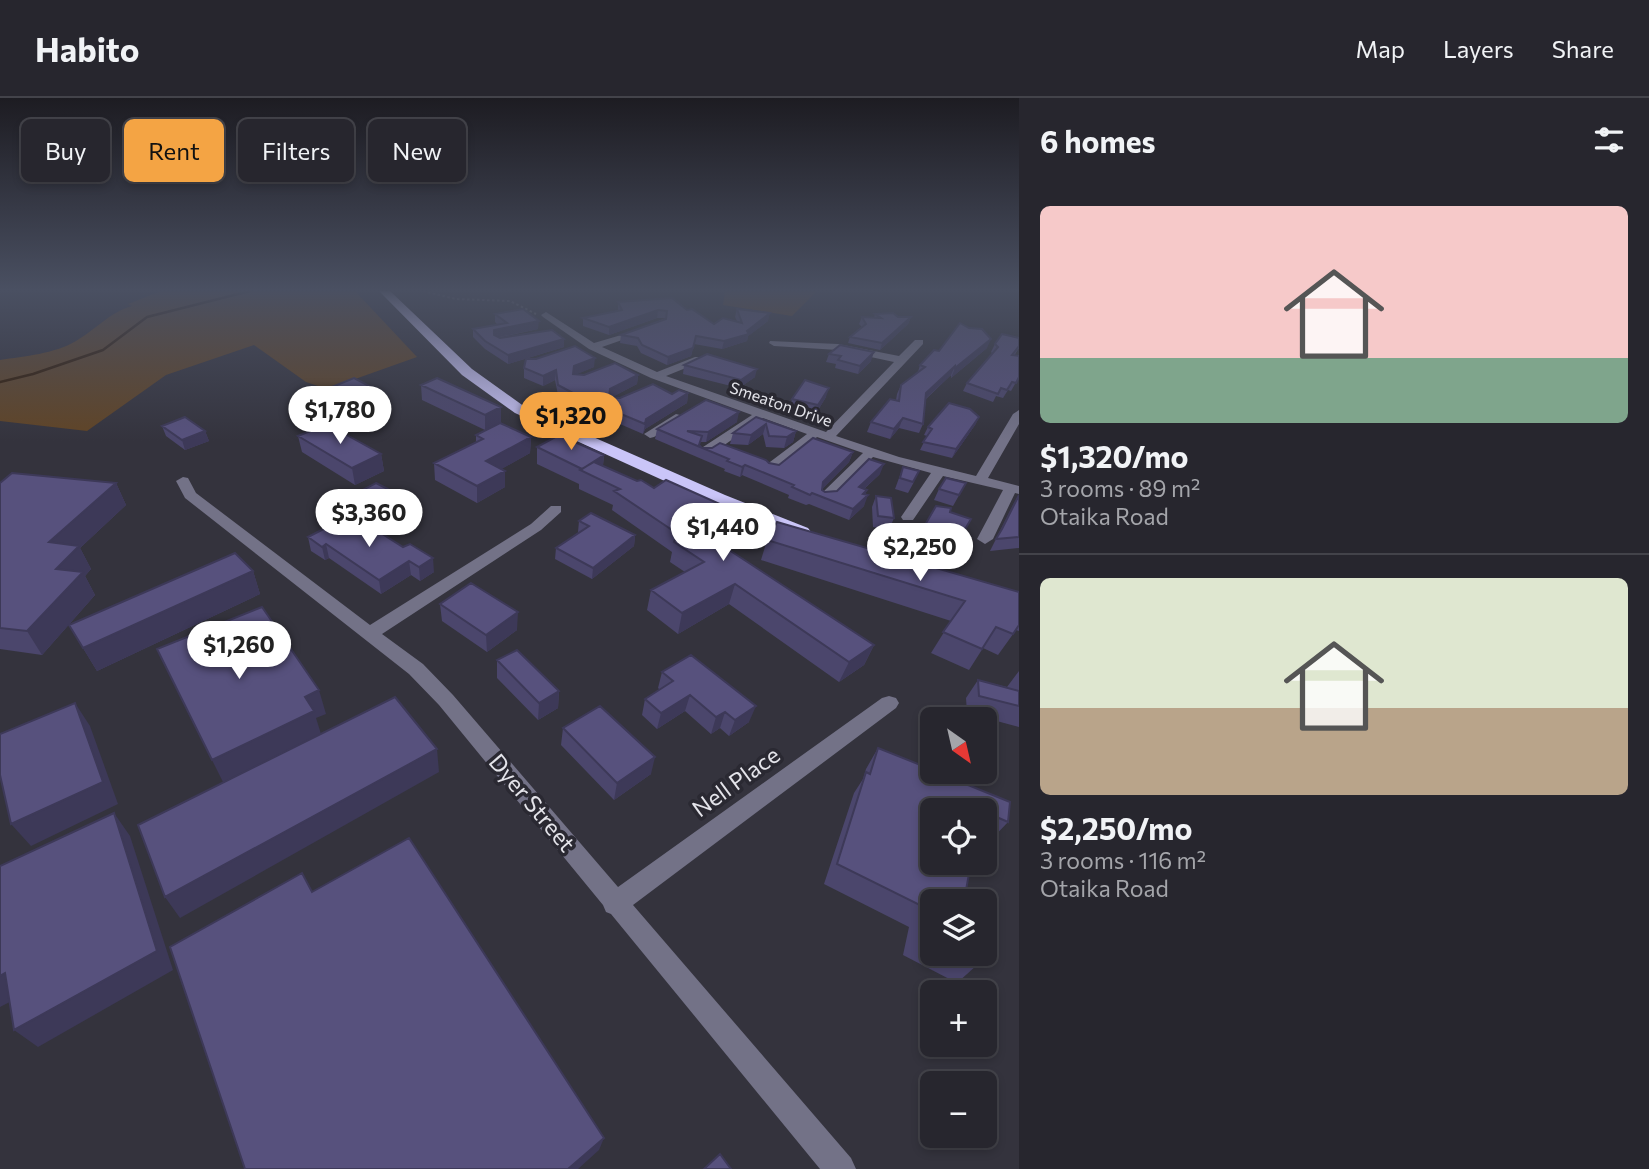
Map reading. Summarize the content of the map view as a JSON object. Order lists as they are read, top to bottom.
{
  "streets": {
    "street": ["Smeaton Drive", "Nell Place", "Dyer Street"]
  },
  "crossings": [
    ["Nell Place", "Dyer Street"]
  ],
  "north": "bottom right",
  "page": {
    "header": "Habito",
    "nav": ["Map", "Layers", "Share"],
    "heading": "6 homes",
    "chip": [
      "Buy",
      "Rent",
      "Filters",
      "New"
    ],
    "list": [
      {
        "name": "$1,320/mo",
        "note": "3 rooms · 89 m² · Otaika Road"
      },
      {
        "name": "$2,250/mo",
        "note": "3 rooms · 116 m² · Otaika Road"
      }
    ],
    "price": [
      "$1,780",
      "$1,320",
      "$3,360",
      "$1,440",
      "$2,250",
      "$1,260"
    ],
    "map_buttons": ["+", "−"]
  }
}
